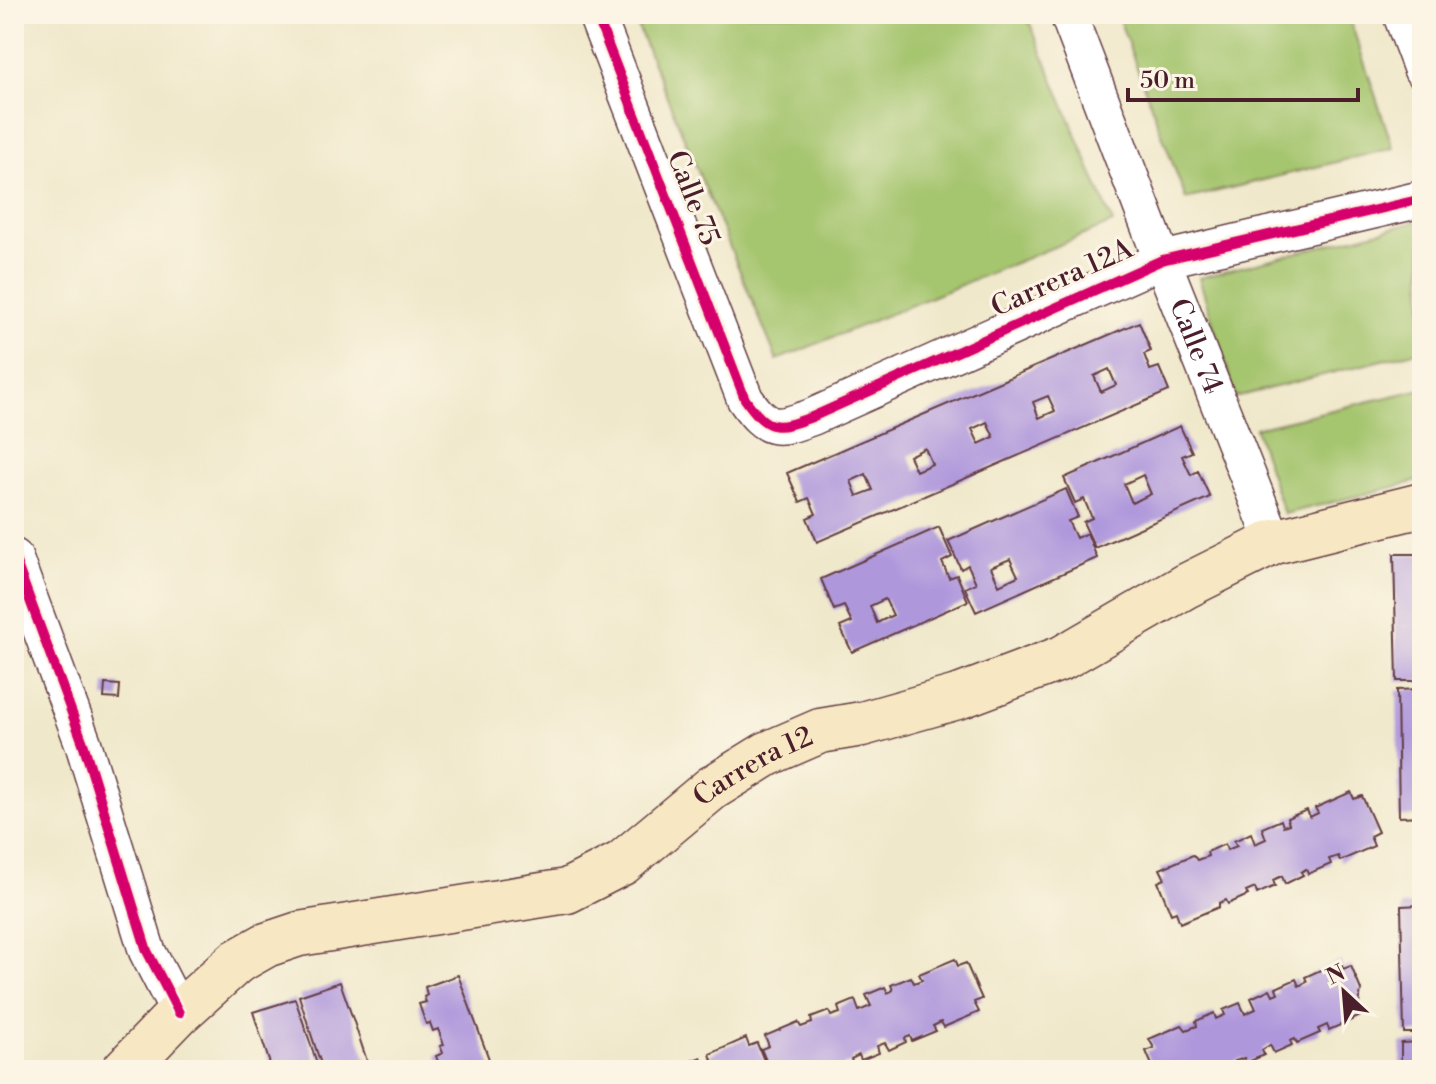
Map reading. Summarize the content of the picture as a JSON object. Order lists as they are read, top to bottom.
{
  "streets": {
    "main road": ["Carrera 12"],
    "street": ["Calle 75", "Carrera 12A", "Calle 74"]
  },
  "crossings": [
    ["Calle 75", "Carrera 12A"],
    ["Carrera 12A", "Calle 74"],
    ["Calle 74", "Carrera 12"]
  ],
  "scale_bar": "50 m",
  "north": "top left"
}
